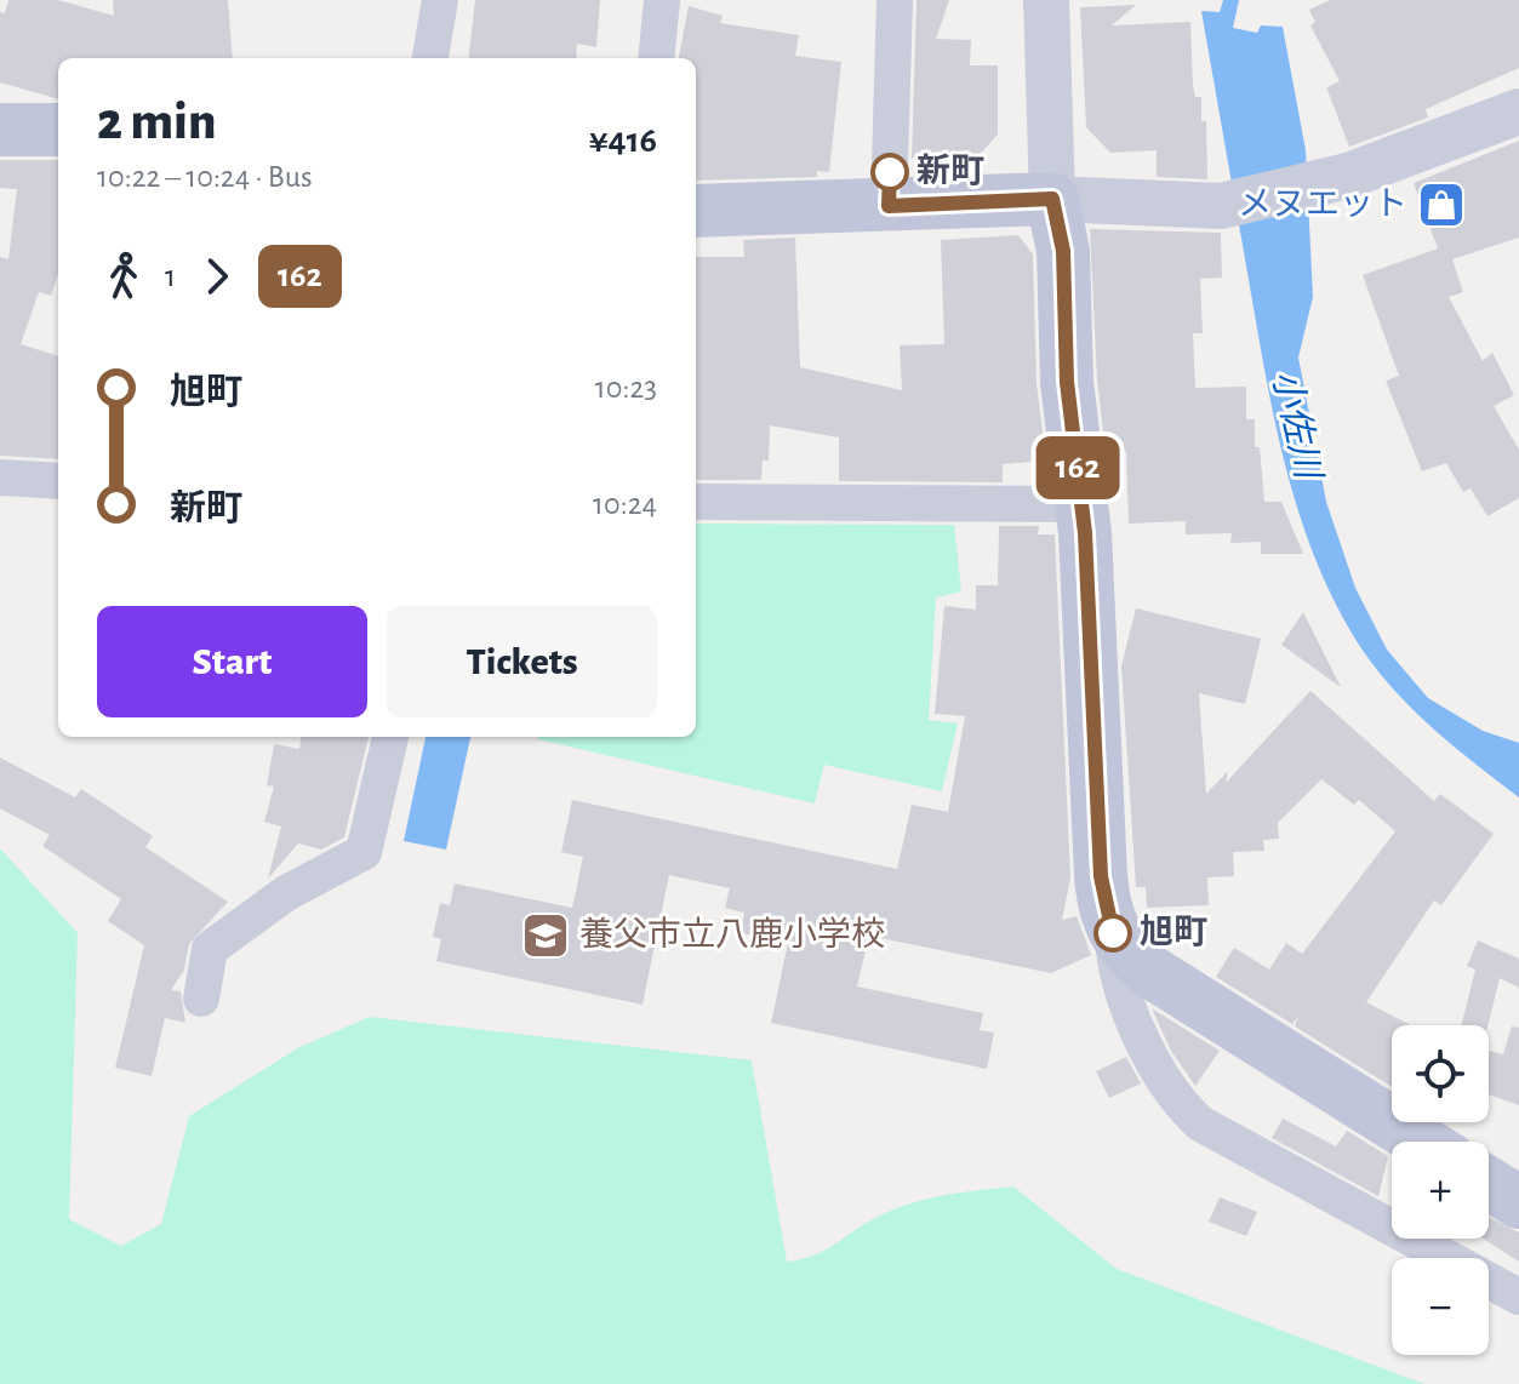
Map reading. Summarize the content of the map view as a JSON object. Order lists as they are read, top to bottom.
{
  "water": ["小佐川"],
  "places": {
    "other": ["新町", "旭町"],
    "shop": ["メヌエット"],
    "school or university": ["養父市立八鹿小学校"]
  },
  "lines": ["bus line 162"],
  "page": {
    "on_map": "162",
    "heading": ["2 min", "10:22 – 10:24 · Bus", "¥416"],
    "legs": ["1", "162"],
    "list": [
      {
        "name": "旭町",
        "value": "10:23"
      },
      {
        "name": "新町",
        "value": "10:24"
      }
    ],
    "buttons": ["Start", "Tickets"],
    "map_buttons": ["+", "−"]
  }
}
